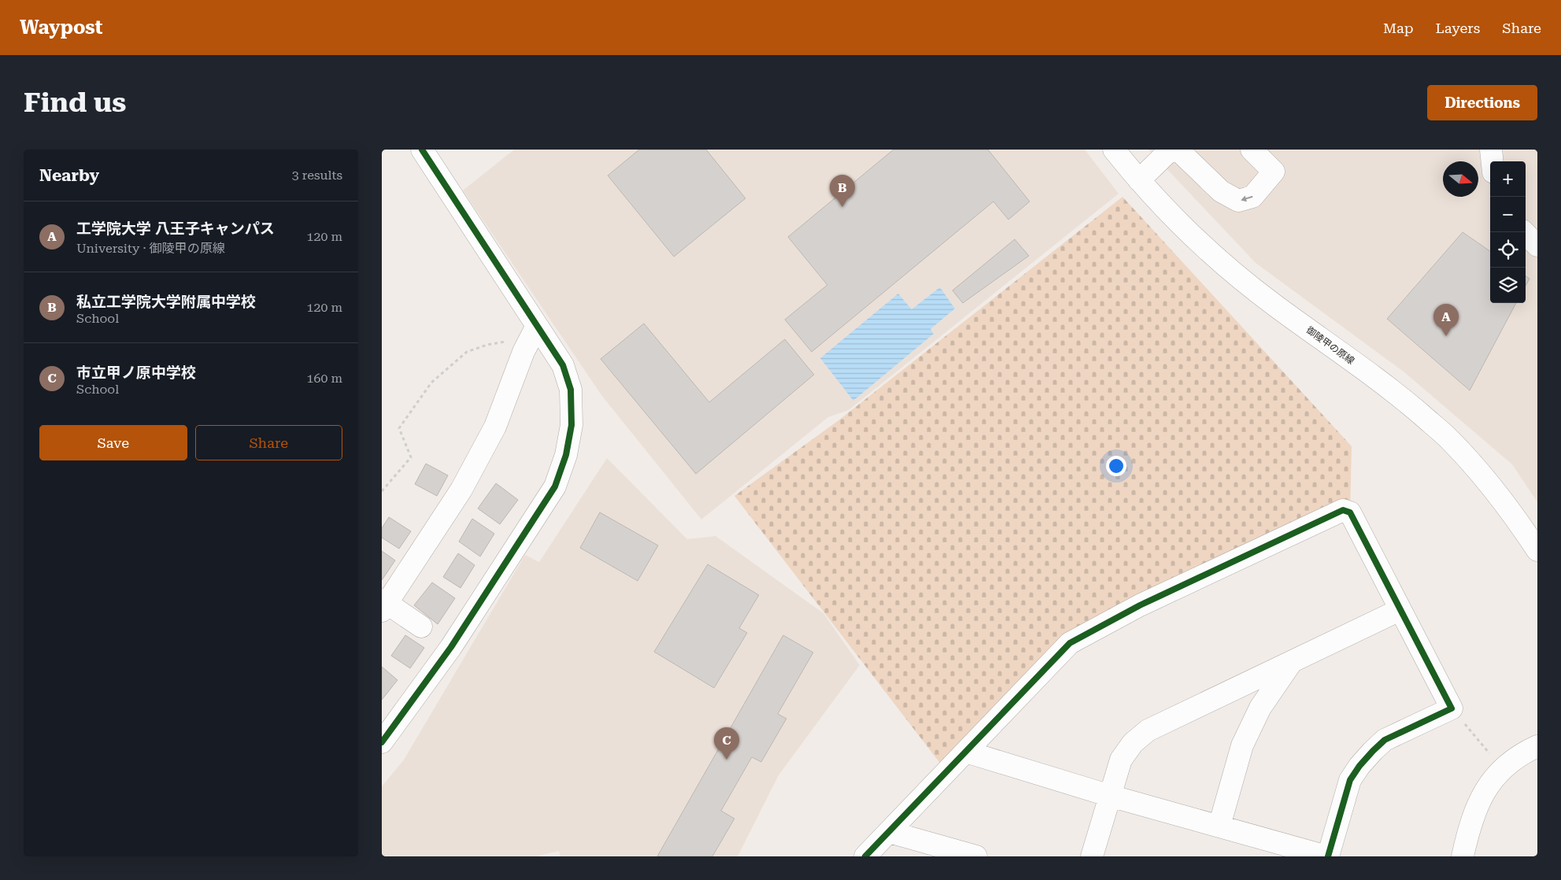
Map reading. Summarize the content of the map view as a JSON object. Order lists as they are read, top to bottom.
{
  "streets": {
    "street": ["御陵甲の原線"]
  },
  "north": "right",
  "page": {
    "header": "Waypost",
    "nav": ["Map", "Layers", "Share"],
    "buttons": [
      "Directions",
      ["Save", "Share"]
    ],
    "title": "Find us",
    "heading": ["Nearby", "3 results"],
    "map_buttons": ["+", "−"],
    "pins": ["B", "A", "C"],
    "list": [
      {
        "mark": "A",
        "name": "工学院大学 八王子キャンパス",
        "note": "University · 御陵甲の原線",
        "value": "120 m"
      },
      {
        "mark": "B",
        "name": "私立工学院大学附属中学校",
        "note": "School",
        "value": "120 m"
      },
      {
        "mark": "C",
        "name": "市立甲ノ原中学校",
        "note": "School",
        "value": "160 m"
      }
    ]
  }
}
